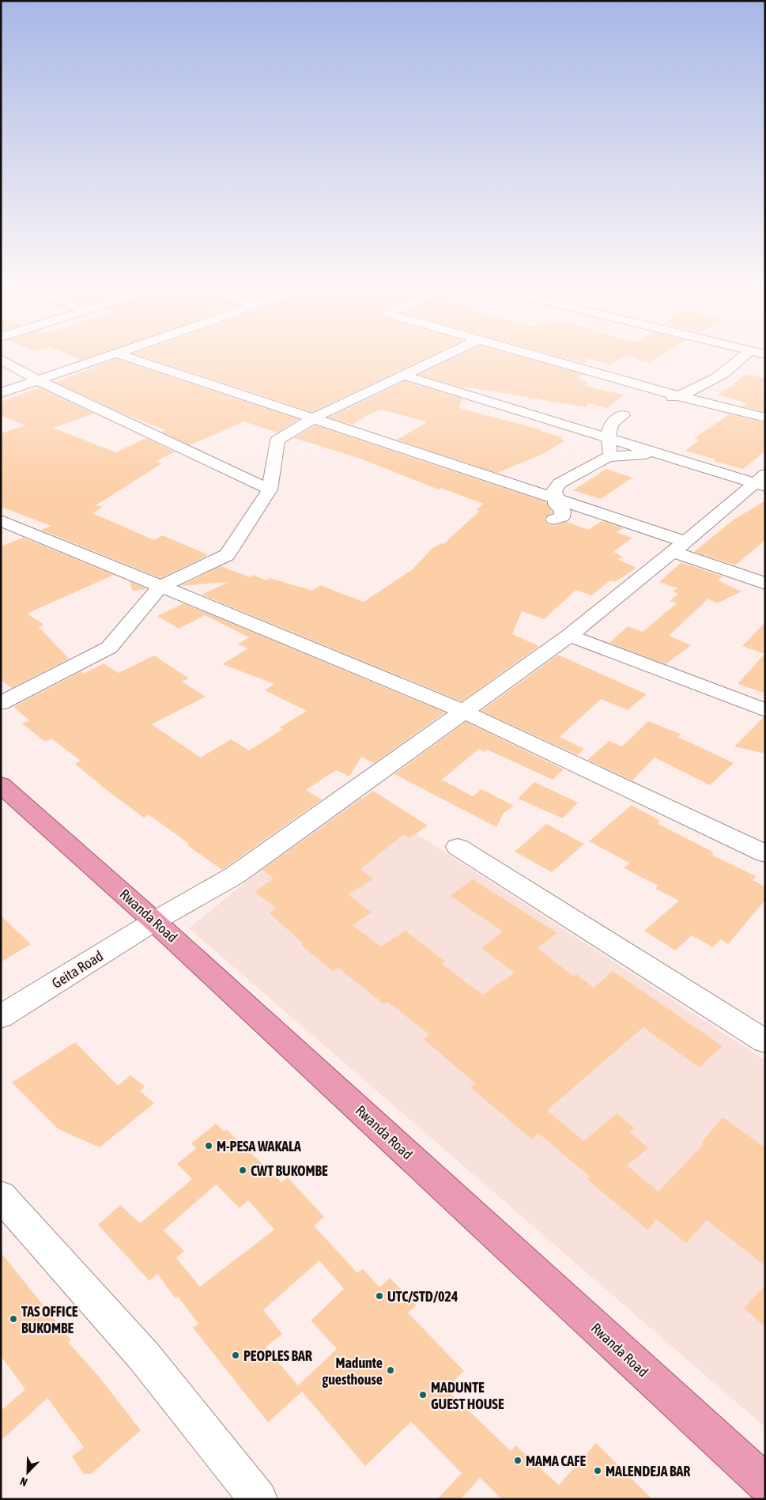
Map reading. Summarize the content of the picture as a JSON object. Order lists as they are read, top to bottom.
{
  "streets": {
    "highway": ["Rwanda Road"],
    "street": ["Geita Road"]
  },
  "crossings": [
    ["Rwanda Road", "Geita Road"]
  ],
  "places": [
    "M-PESA WAKALA",
    "CWT BUKOMBE",
    "UTC/STD/024",
    "TAS OFFICE BUKOMBE",
    "PEOPLES BAR",
    "Madunte guesthouse",
    "MADUNTE GUEST HOUSE",
    "MAMA CAFE",
    "MALENDEJA BAR"
  ],
  "north": "bottom left"
}
